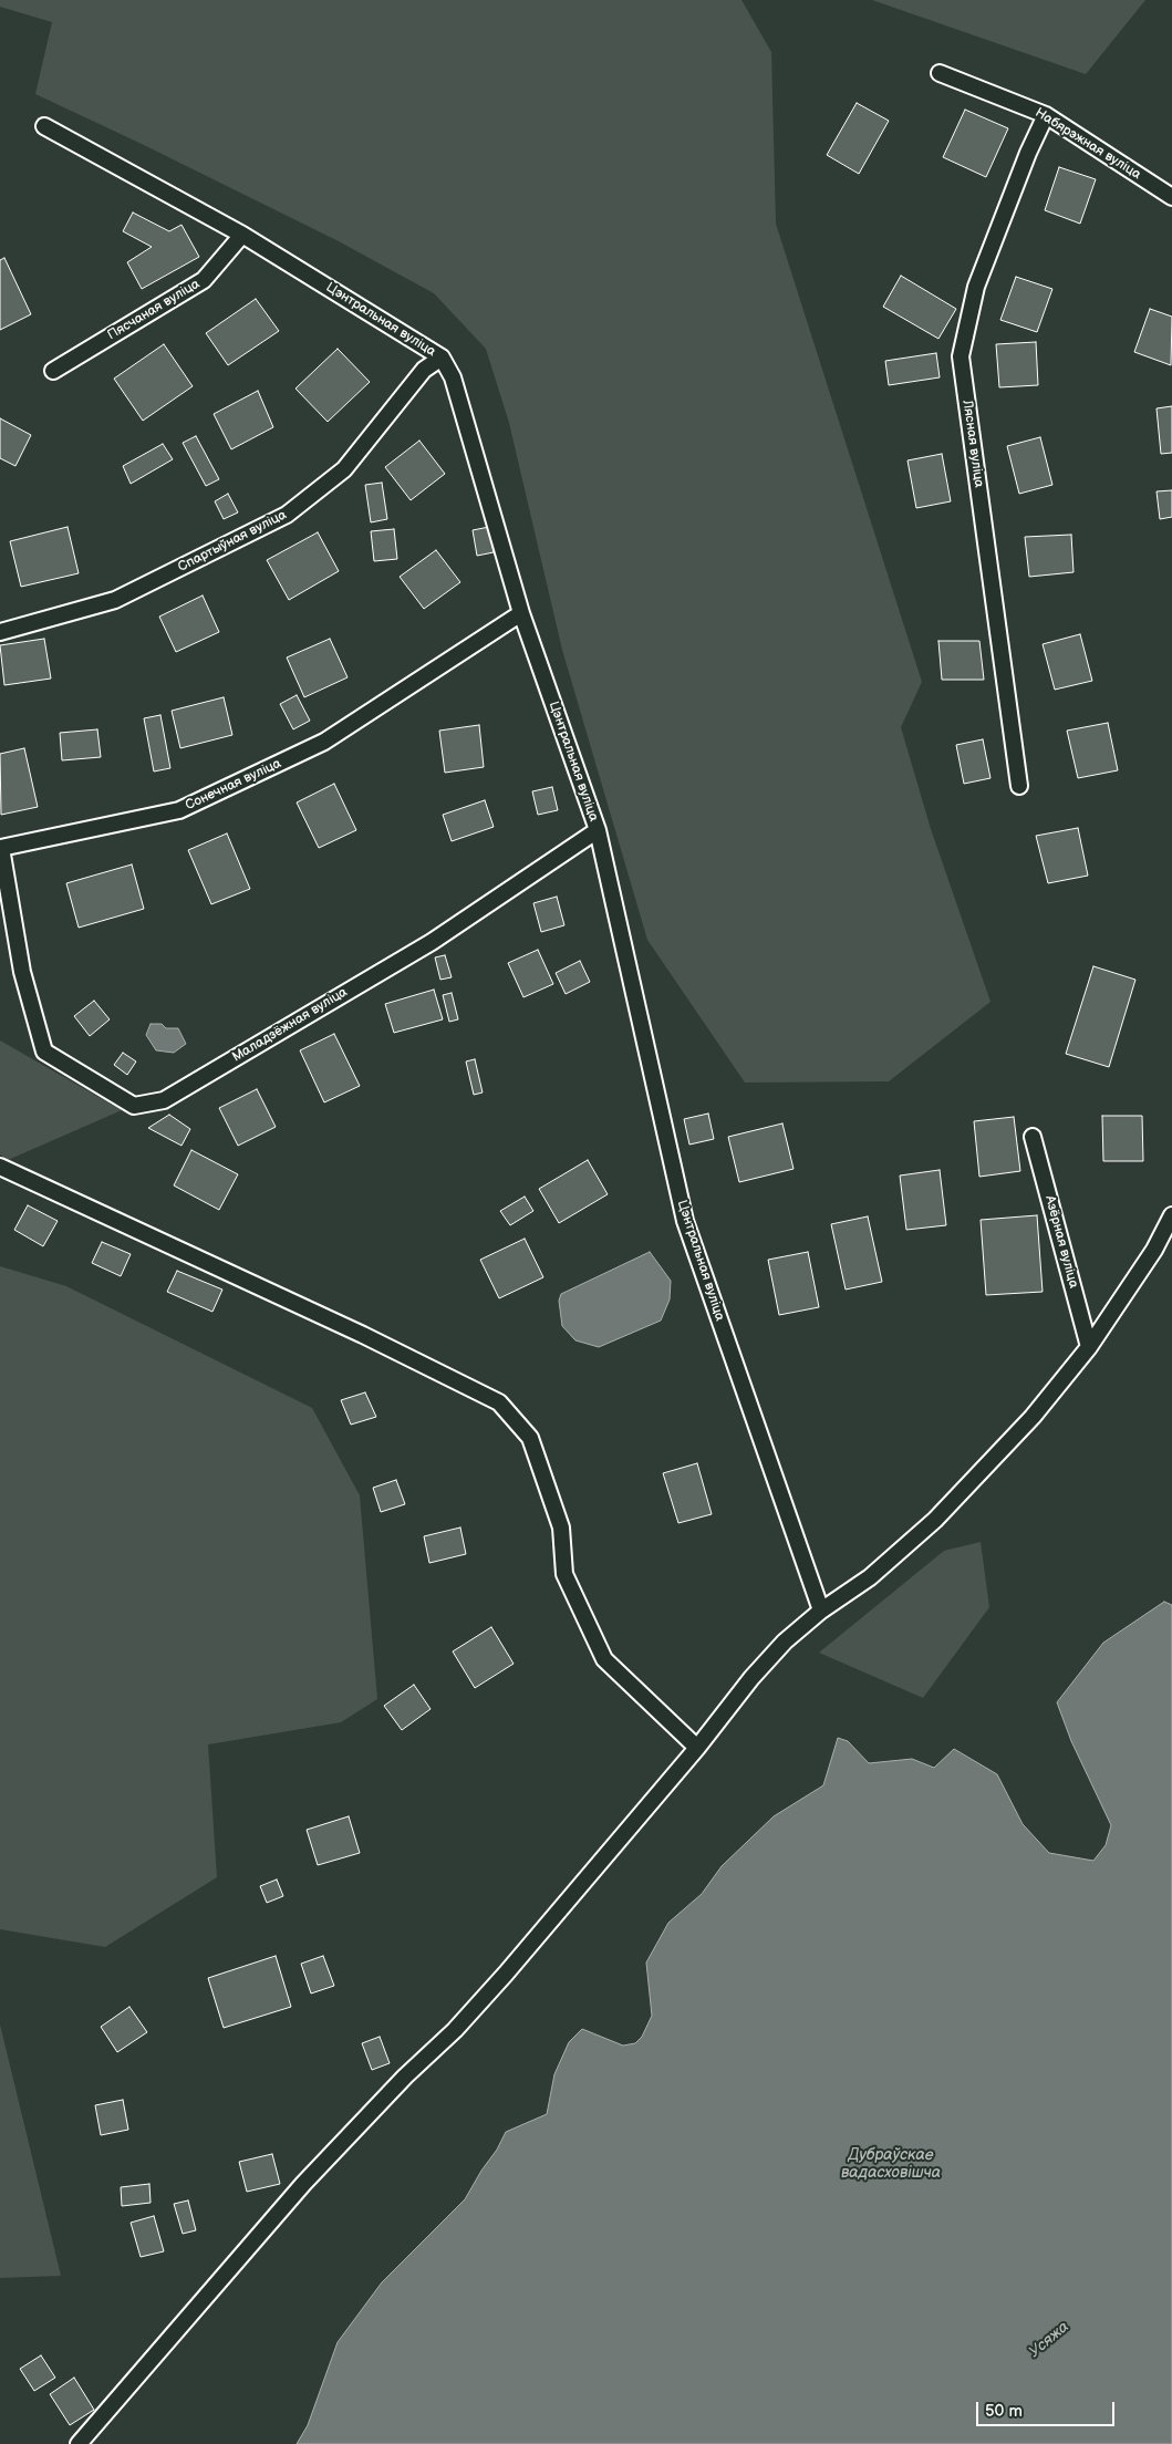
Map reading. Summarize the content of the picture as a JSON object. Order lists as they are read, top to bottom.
{
  "streets": {
    "street": [
      "Набярэжная вуліца",
      "Пясчаная вуліца",
      "Цэнтральная вуліца",
      "Лясная вуліца",
      "Спартыўная вуліца",
      "Сонечная вуліца",
      "Маладзёжная вуліца",
      "Азёрная вуліца"
    ]
  },
  "crossings": [
    ["Набярэжная вуліца", "Лясная вуліца"],
    ["Пясчаная вуліца", "Цэнтральная вуліца"],
    ["Цэнтральная вуліца", "Спартыўная вуліца"],
    ["Цэнтральная вуліца", "Сонечная вуліца"],
    ["Цэнтральная вуліца", "Маладзёжная вуліца"],
    ["Сонечная вуліца", "Маладзёжная вуліца"]
  ],
  "water": ["Дубраўскае вадасховішча", "Усяжа"],
  "scale_bar": "50 m"
}
